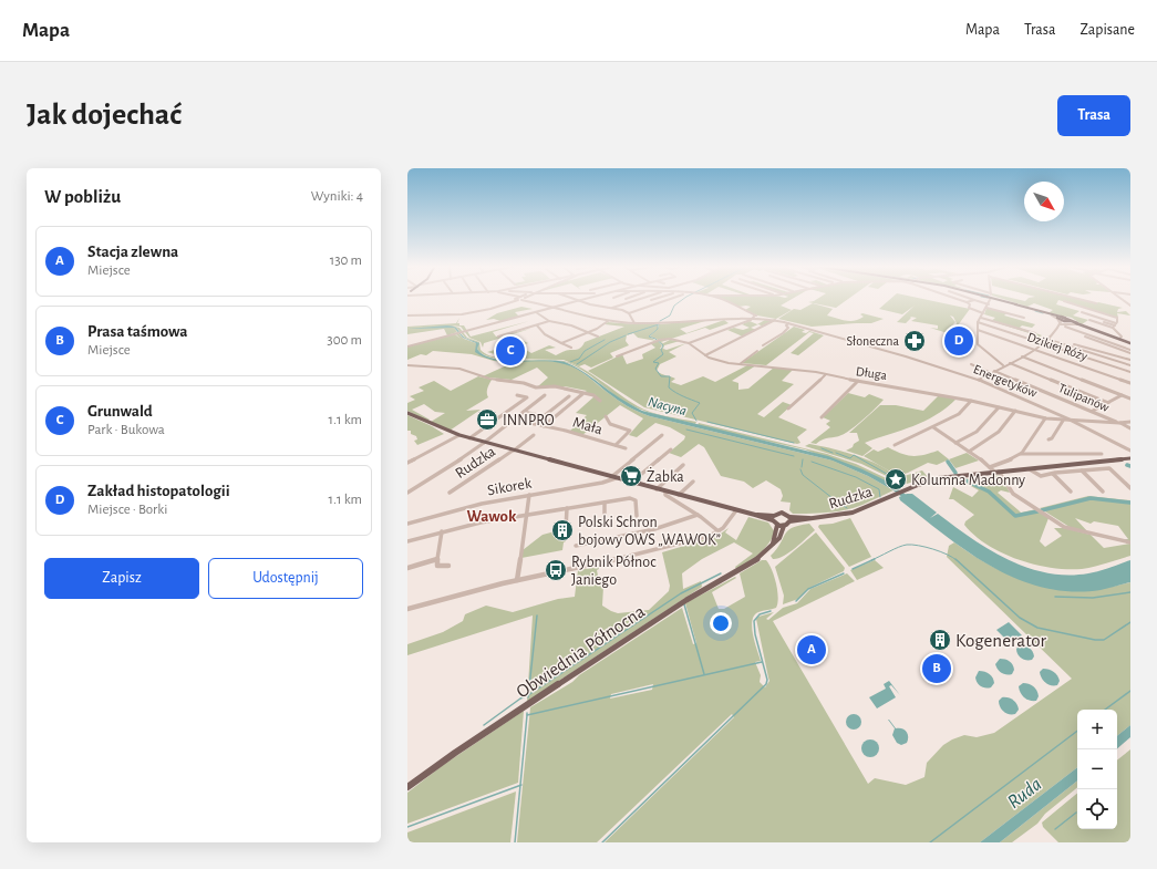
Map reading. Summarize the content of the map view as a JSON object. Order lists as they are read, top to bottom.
{
  "streets": {
    "main road": ["Rudzka", "Obwiednia Północna"],
    "street": [
      "Dzikiej Róży",
      "Długa",
      "Energetyków",
      "Tulipanów",
      "Mała",
      "Sikorek"
    ]
  },
  "crossings": [
    ["Długa", "Energetyków"],
    ["Długa", "Tulipanów"],
    ["Rudzka", "Sikorek"]
  ],
  "districts": ["Wawok"],
  "water": ["Nacyna", "Ruda"],
  "places": {
    "pharmacy": ["Słoneczna"],
    "office": ["INNPRO"],
    "supermarket": ["Żabka"],
    "place": ["Kolumna Madonny"],
    "building": ["Polski Schron bojowy OWS „WAWOK”", "Kogenerator"],
    "bus stop": ["Rybnik Północ Janiego"]
  },
  "north": "bottom right",
  "page": {
    "header": "Mapa",
    "nav": ["Mapa", "Trasa", "Zapisane"],
    "buttons": [
      "Trasa",
      ["Zapisz", "Udostępnij"]
    ],
    "title": "Jak dojechać",
    "heading": ["W pobliżu", "Wyniki: 4"],
    "list": [
      {
        "mark": "A",
        "name": "Stacja zlewna",
        "note": "Miejsce",
        "value": "130 m"
      },
      {
        "mark": "B",
        "name": "Prasa taśmowa",
        "note": "Miejsce",
        "value": "300 m"
      },
      {
        "mark": "C",
        "name": "Grunwald",
        "note": "Park · Bukowa",
        "value": "1.1 km"
      },
      {
        "mark": "D",
        "name": "Zakład histopatologii",
        "note": "Miejsce · Borki",
        "value": "1.1 km"
      }
    ],
    "pins": [
      "D",
      "C",
      "A",
      "B"
    ],
    "map_buttons": ["+", "−"]
  }
}
